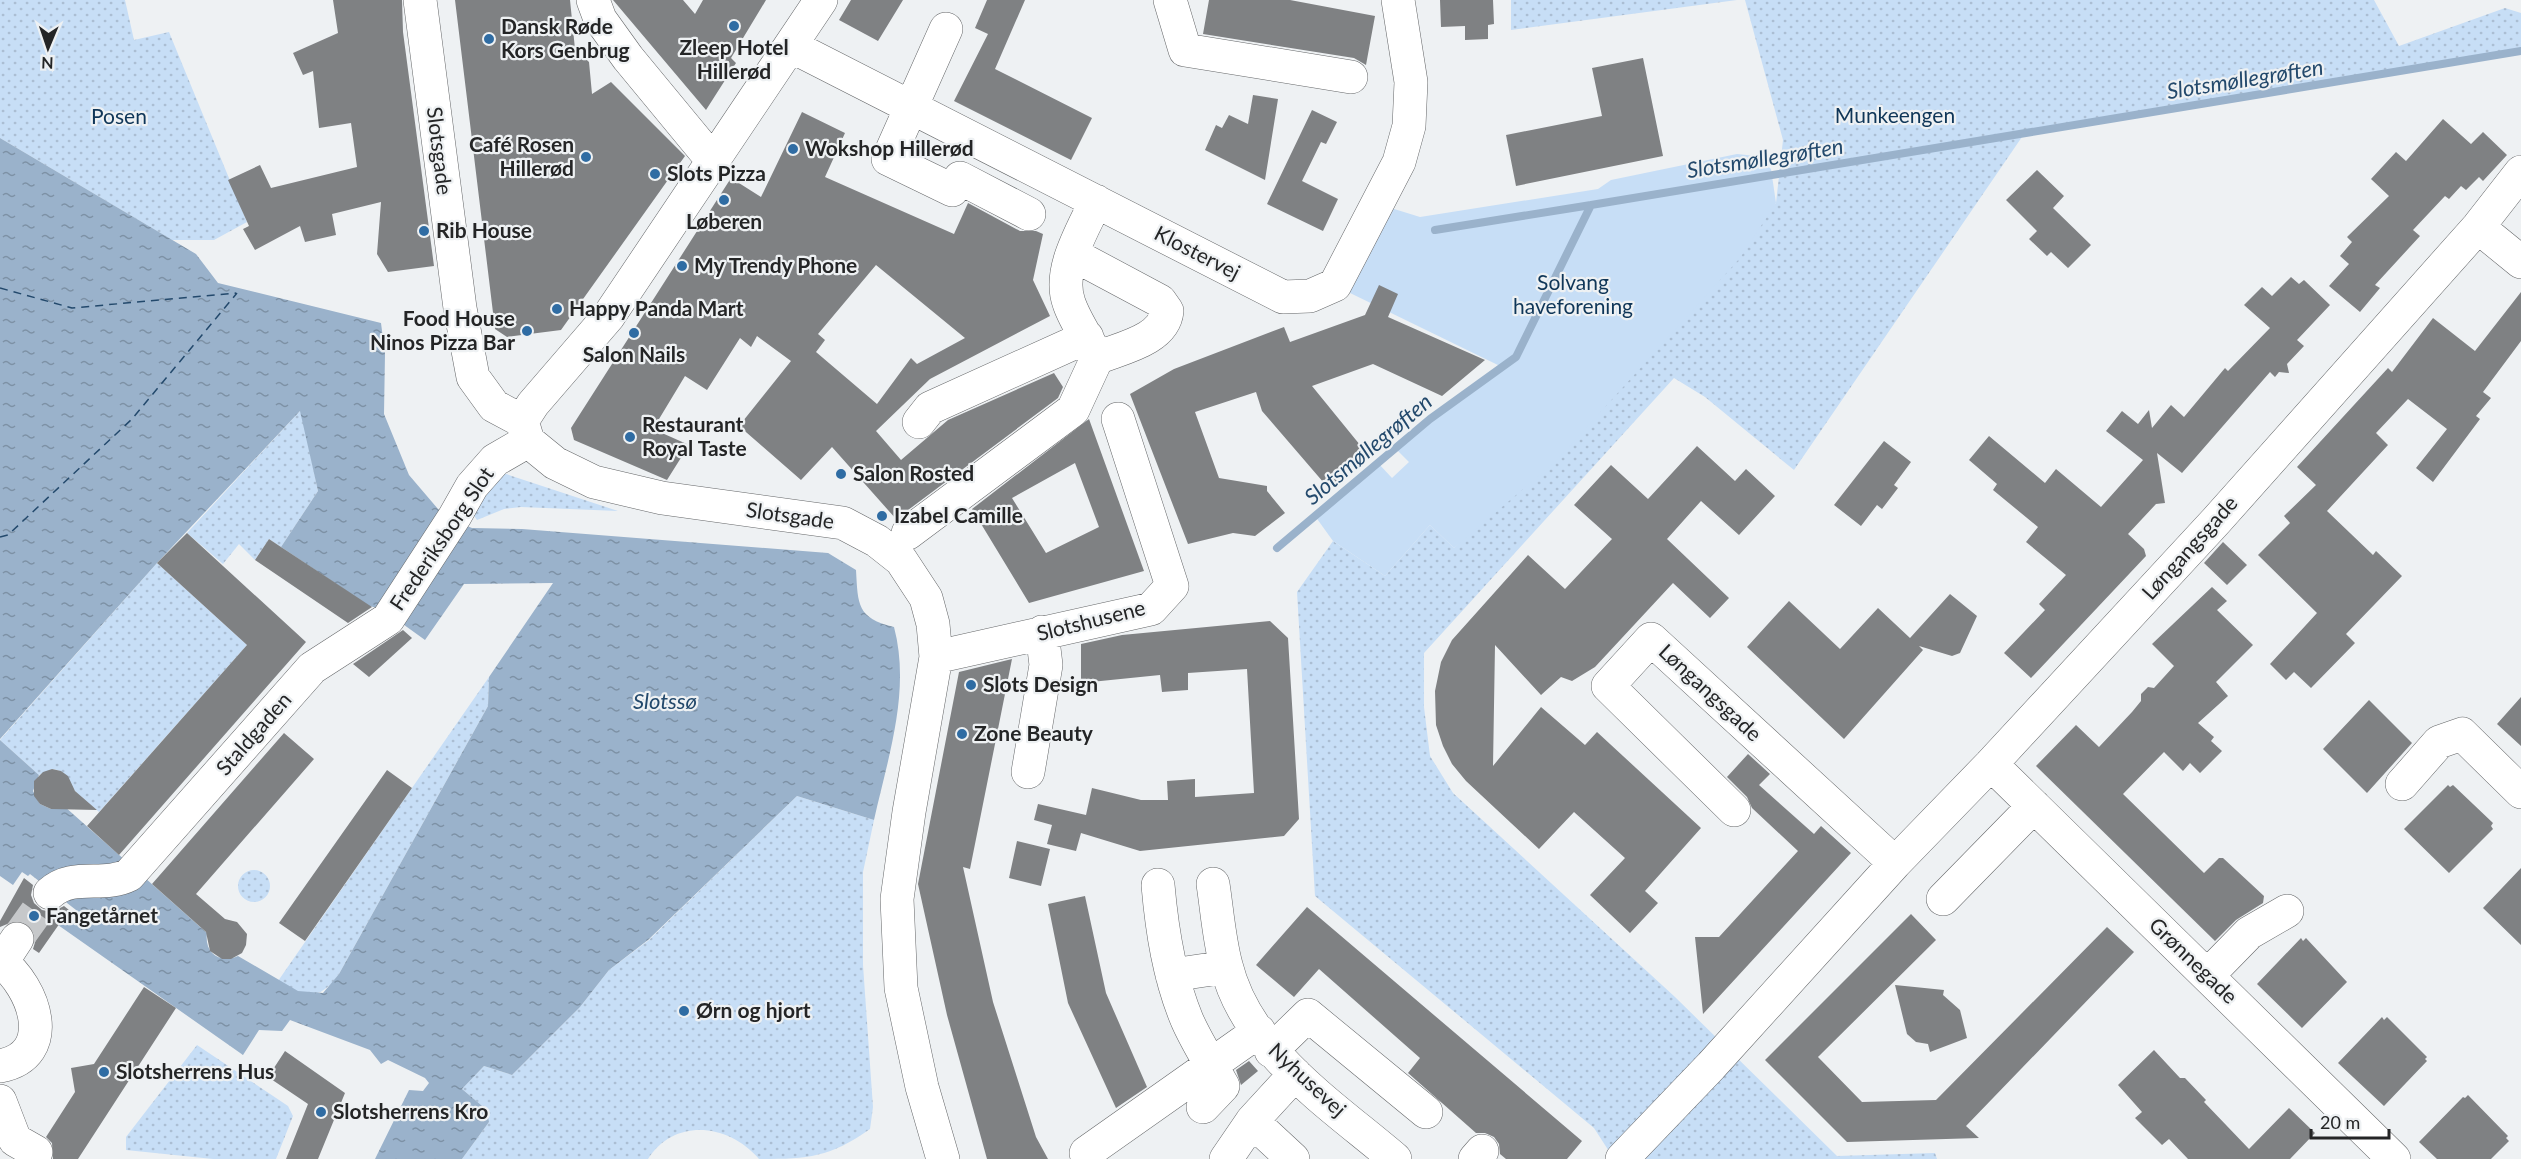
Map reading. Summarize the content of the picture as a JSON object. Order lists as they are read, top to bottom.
{
  "streets": {
    "street": [
      "Slotsgade",
      "Klostervej",
      "Frederiksborg Slot",
      "Løngangsgade",
      "Slotshusene",
      "Staldgaden",
      "Grønnegade",
      "Nyhusevej"
    ]
  },
  "crossings": [
    ["Slotsgade", "Frederiksborg Slot"],
    ["Slotsgade", "Slotshusene"],
    ["Frederiksborg Slot", "Staldgaden"],
    ["Løngangsgade", "Grønnegade"]
  ],
  "water": ["Slotsmøllegrøften", "Slotssø"],
  "parks": ["Munkeengen", "Posen", "Solvang haveforening"],
  "places": [
    "Zleep Hotel Hillerød",
    "Dansk Røde Kors Genbrug",
    "Wokshop Hillerød",
    "Café Rosen Hillerød",
    "Slots Pizza",
    "Løberen",
    "Rib House",
    "My Trendy Phone",
    "Happy Panda Mart",
    "Food House Ninos Pizza Bar",
    "Salon Nails",
    "Restaurant Royal Taste",
    "Salon Rosted",
    "Izabel Camille",
    "Slots Design",
    "Zone Beauty",
    "Fangetårnet",
    "Ørn og hjort",
    "Slotsherrens Hus",
    "Slotsherrens Kro"
  ],
  "scale_bar": "20 m",
  "north": "bottom"
}
